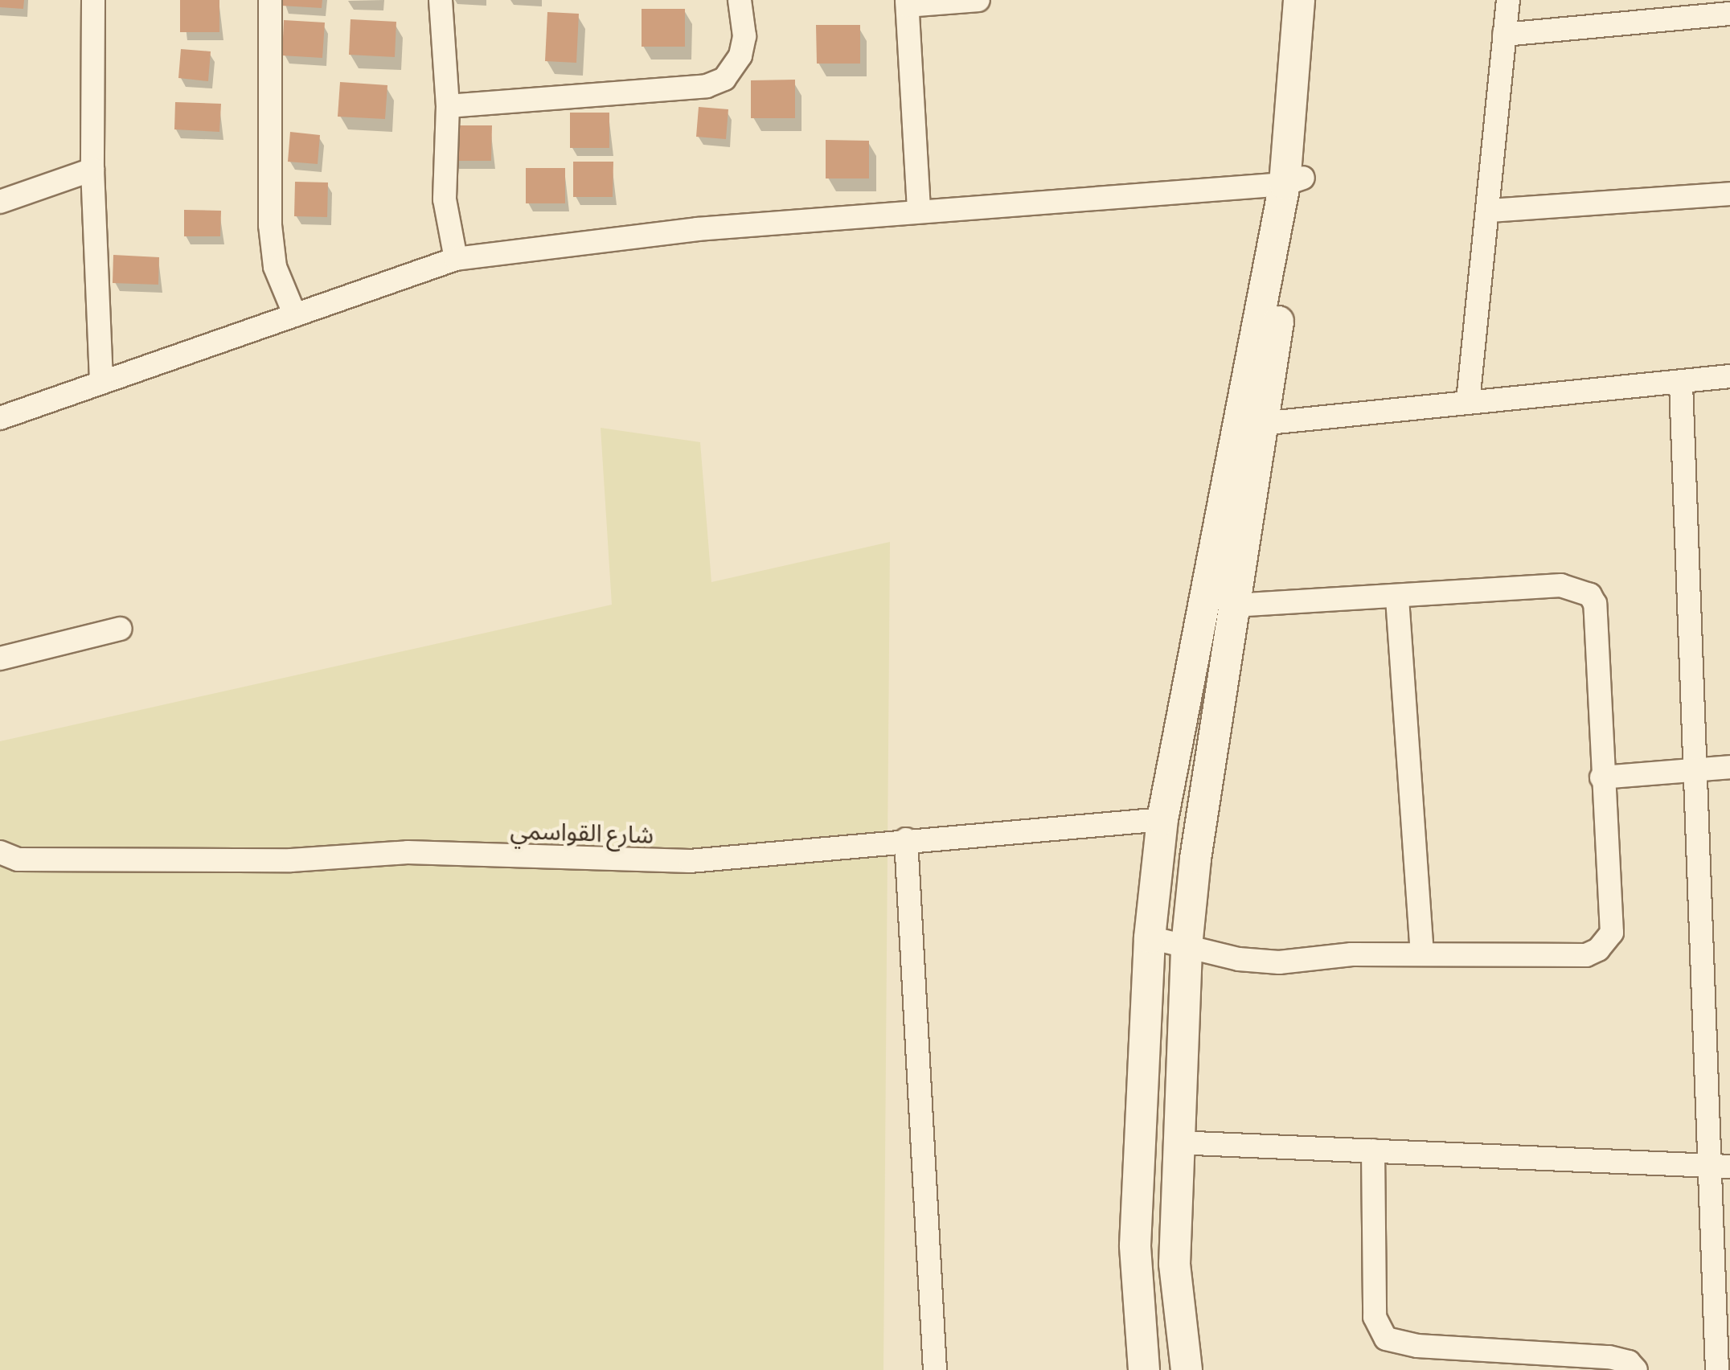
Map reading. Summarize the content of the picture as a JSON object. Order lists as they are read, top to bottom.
{
  "streets": {
    "street": ["شارع القواسمي"]
  }
}
